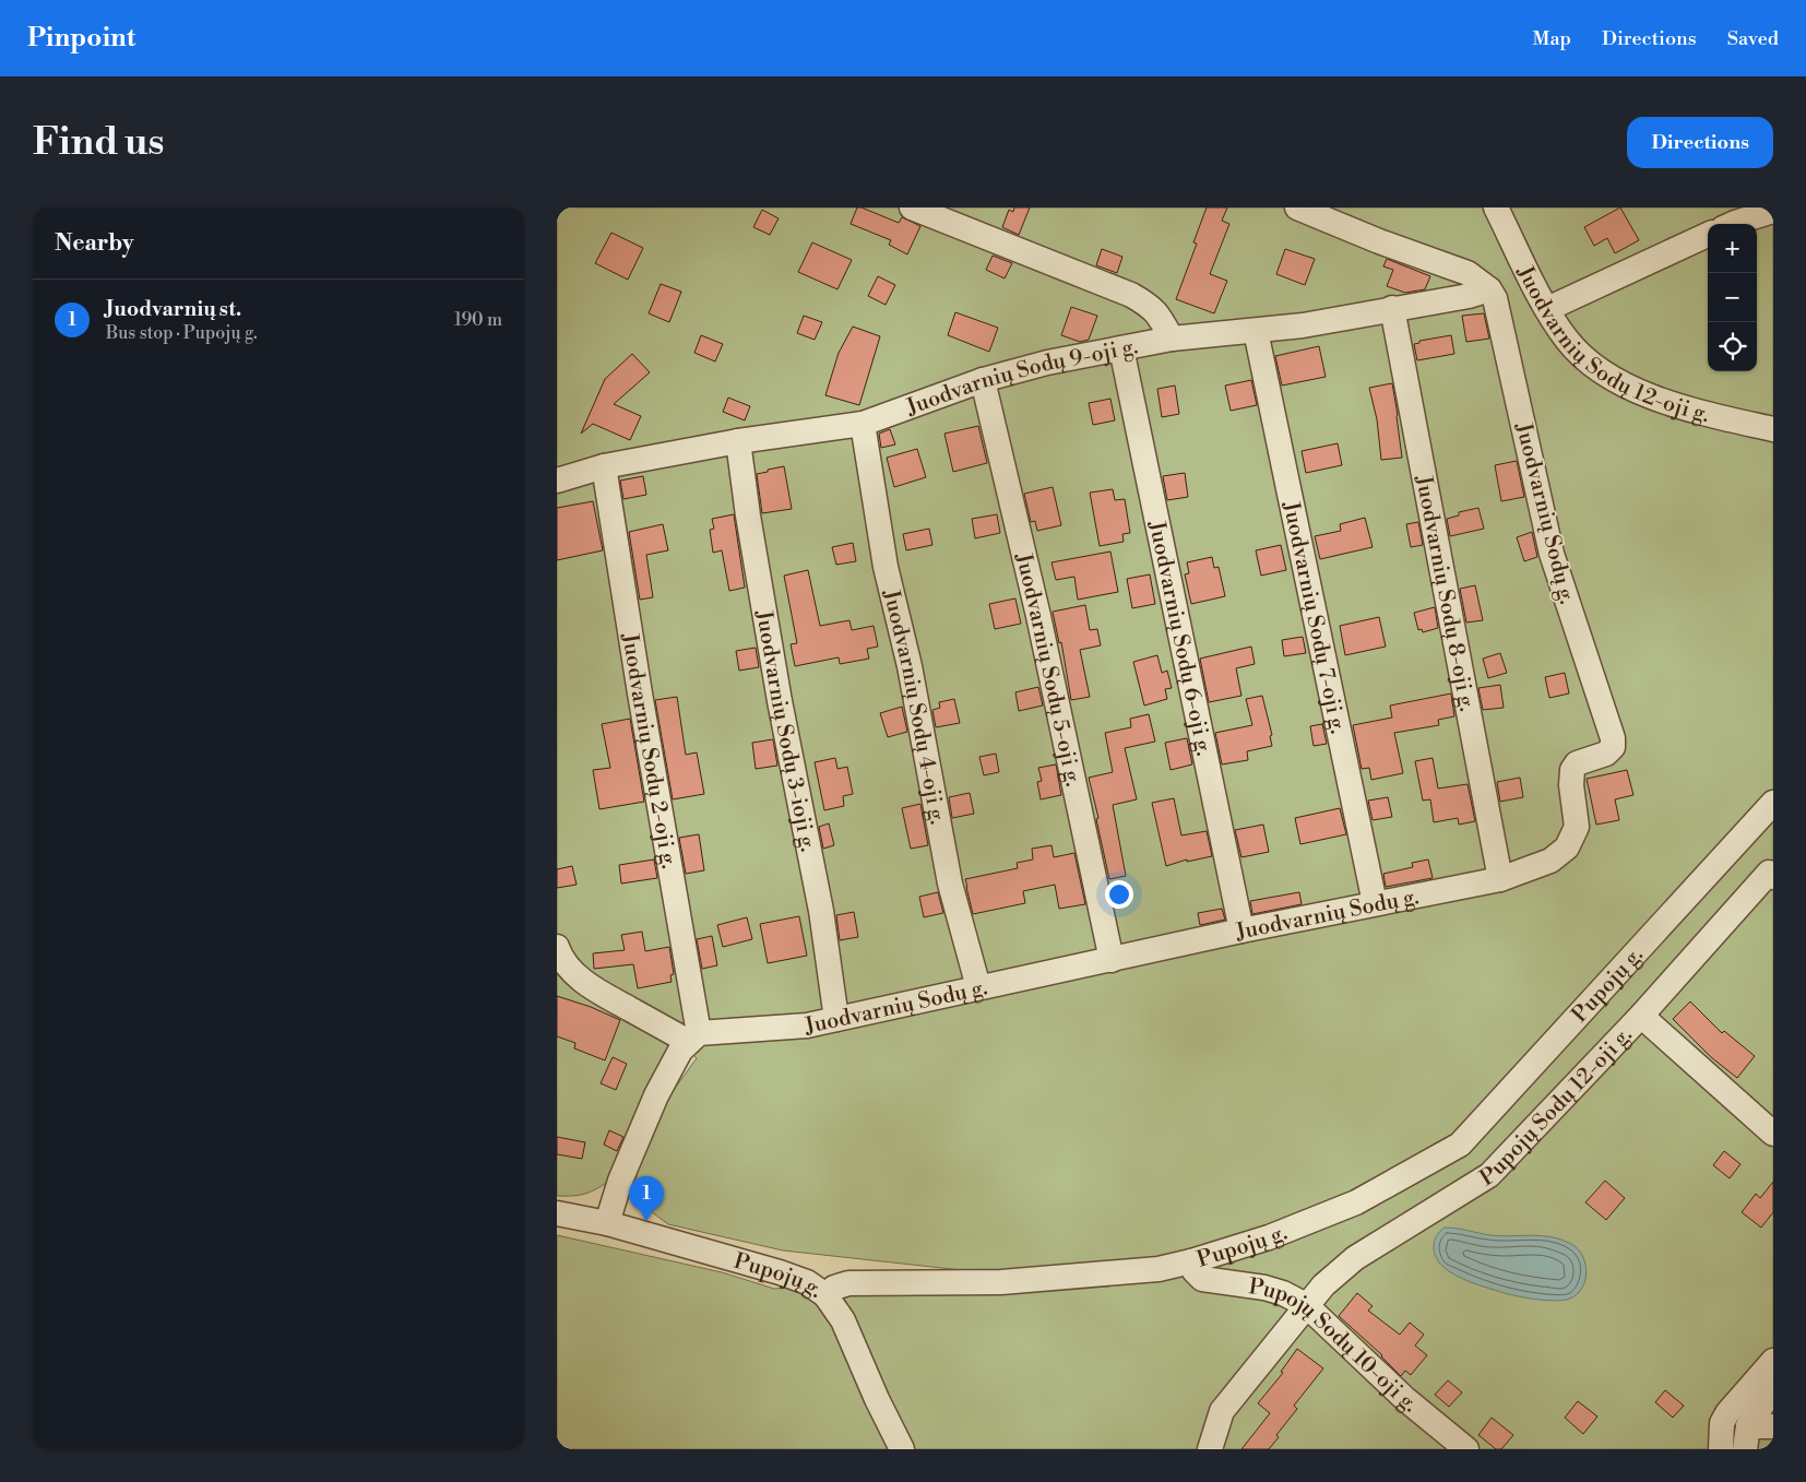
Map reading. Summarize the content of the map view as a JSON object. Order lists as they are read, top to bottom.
{
  "streets": {
    "street": [
      "Juodvarnių Sodų 12-oji g.",
      "Juodvarnių Sodų 9-oji g.",
      "Juodvarnių Sodų g.",
      "Juodvarnių Sodų 8-oji g.",
      "Juodvarnių Sodų 7-oji g.",
      "Juodvarnių Sodų 6-oji g.",
      "Juodvarnių Sodų 5-oji g.",
      "Juodvarnių Sodų 4-oji g.",
      "Juodvarnių Sodų 3-ioji g.",
      "Juodvarnių Sodų 2-oji g.",
      "Pupojų g.",
      "Pupojų Sodų 12-oji g.",
      "Pupojų Sodų 10-oji g."
    ]
  },
  "crossings": [
    ["Juodvarnių Sodų 9-oji g.", "Juodvarnių Sodų g."],
    ["Juodvarnių Sodų 9-oji g.", "Juodvarnių Sodų 8-oji g."],
    ["Juodvarnių Sodų 9-oji g.", "Juodvarnių Sodų 7-oji g."],
    ["Juodvarnių Sodų 9-oji g.", "Juodvarnių Sodų 6-oji g."],
    ["Juodvarnių Sodų 9-oji g.", "Juodvarnių Sodų 5-oji g."],
    ["Juodvarnių Sodų 9-oji g.", "Juodvarnių Sodų 4-oji g."],
    ["Juodvarnių Sodų 9-oji g.", "Juodvarnių Sodų 3-ioji g."],
    ["Juodvarnių Sodų 9-oji g.", "Juodvarnių Sodų 2-oji g."],
    ["Juodvarnių Sodų g.", "Juodvarnių Sodų 8-oji g."],
    ["Juodvarnių Sodų g.", "Juodvarnių Sodų 7-oji g."],
    ["Juodvarnių Sodų g.", "Juodvarnių Sodų 6-oji g."],
    ["Juodvarnių Sodų g.", "Juodvarnių Sodų 5-oji g."],
    ["Juodvarnių Sodų g.", "Juodvarnių Sodų 4-oji g."],
    ["Juodvarnių Sodų g.", "Juodvarnių Sodų 3-ioji g."],
    ["Juodvarnių Sodų g.", "Juodvarnių Sodų 2-oji g."],
    ["Pupojų g.", "Pupojų Sodų 10-oji g."],
    ["Pupojų Sodų 12-oji g.", "Pupojų Sodų 10-oji g."]
  ],
  "page": {
    "header": "Pinpoint",
    "nav": ["Map", "Directions", "Saved"],
    "buttons": "Directions",
    "title": "Find us",
    "heading": "Nearby",
    "map_buttons": ["+", "−"],
    "list": [
      {
        "mark": "1",
        "name": "Juodvarnių st.",
        "note": "Bus stop · Pupojų g.",
        "value": "190 m"
      }
    ],
    "pins": "1"
  }
}
